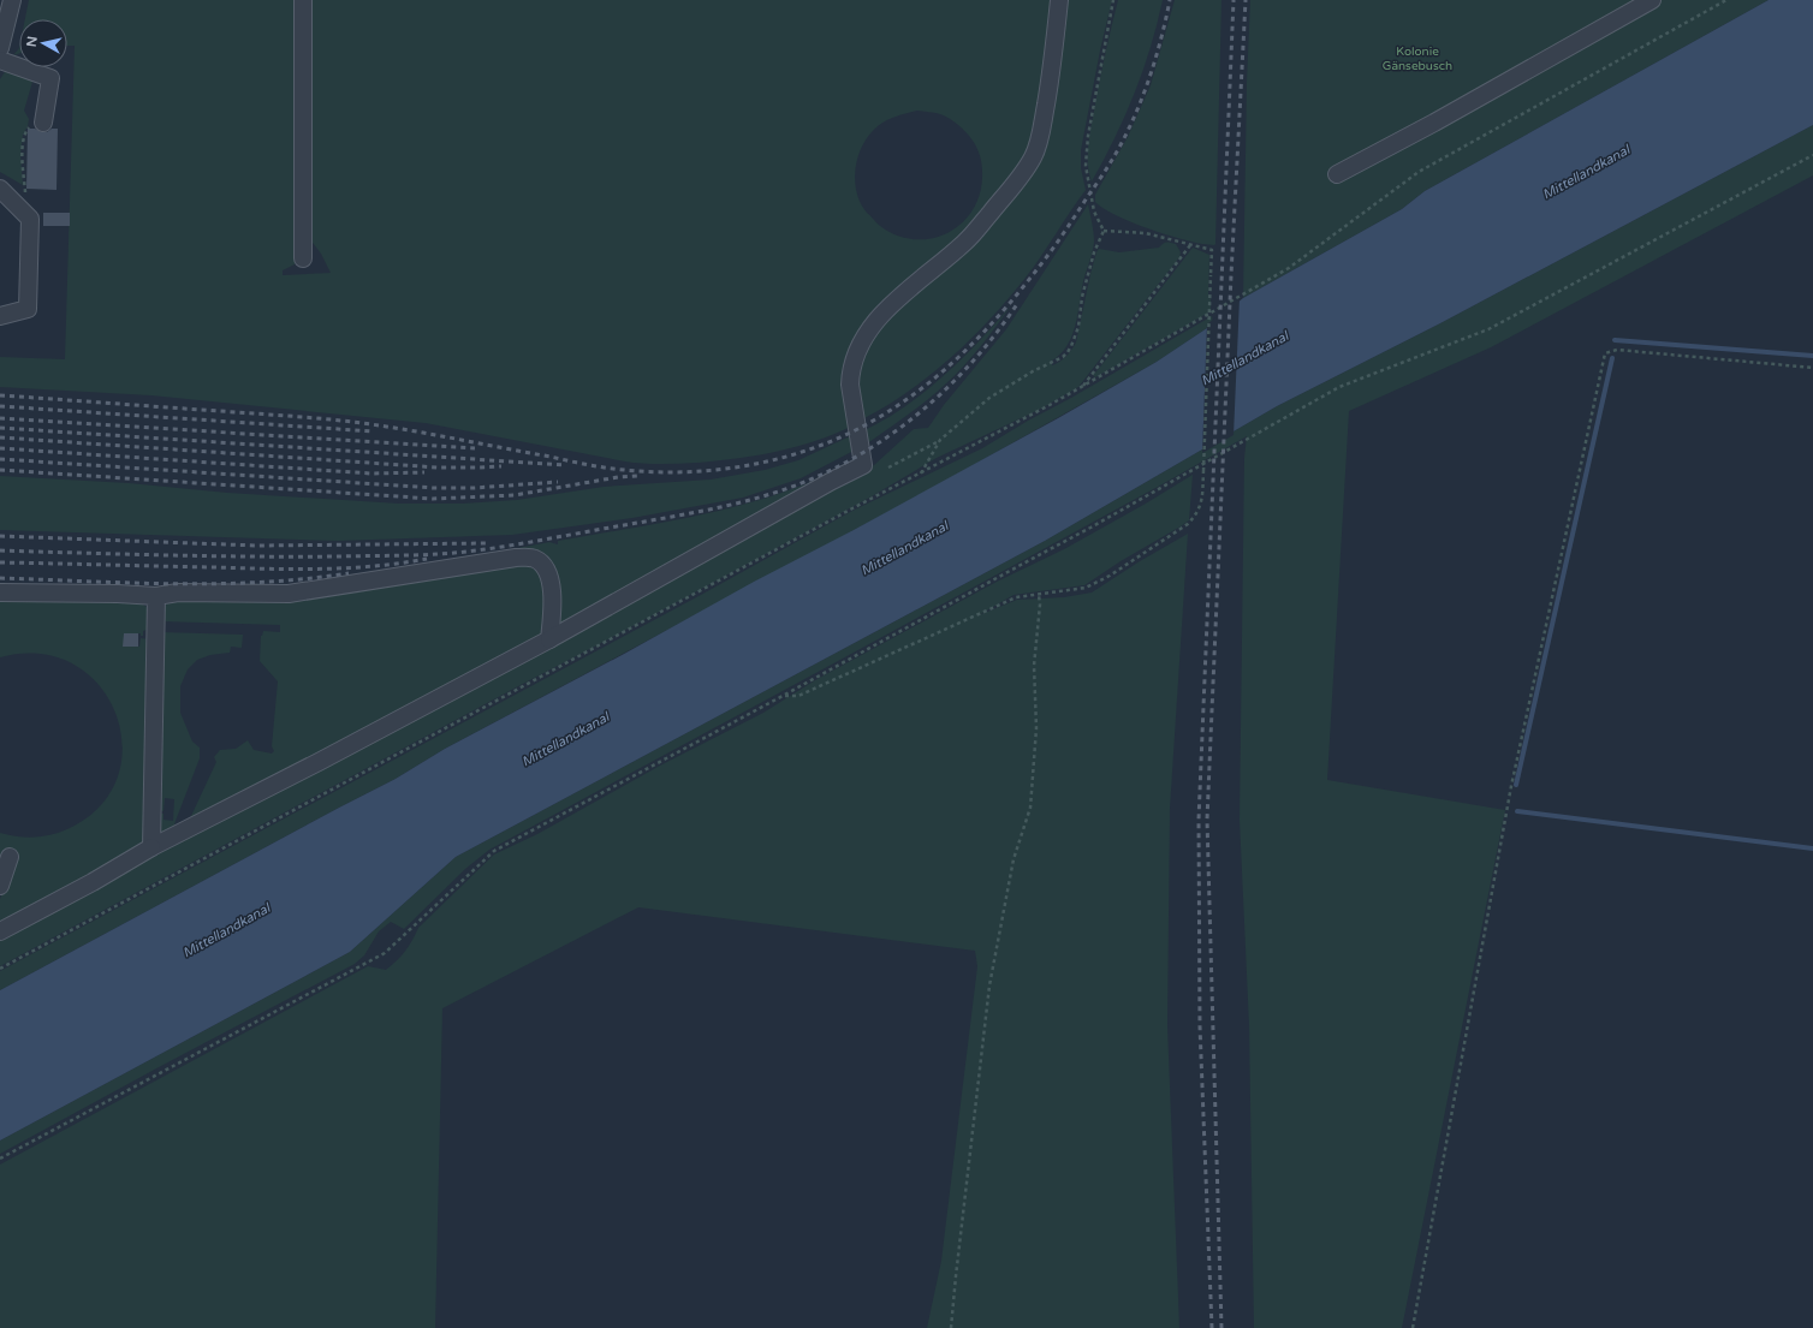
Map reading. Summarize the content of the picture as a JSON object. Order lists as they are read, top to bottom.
{
  "water": ["Mittellandkanal"],
  "parks": ["Kolonie Gänsebusch"],
  "north": "left"
}
